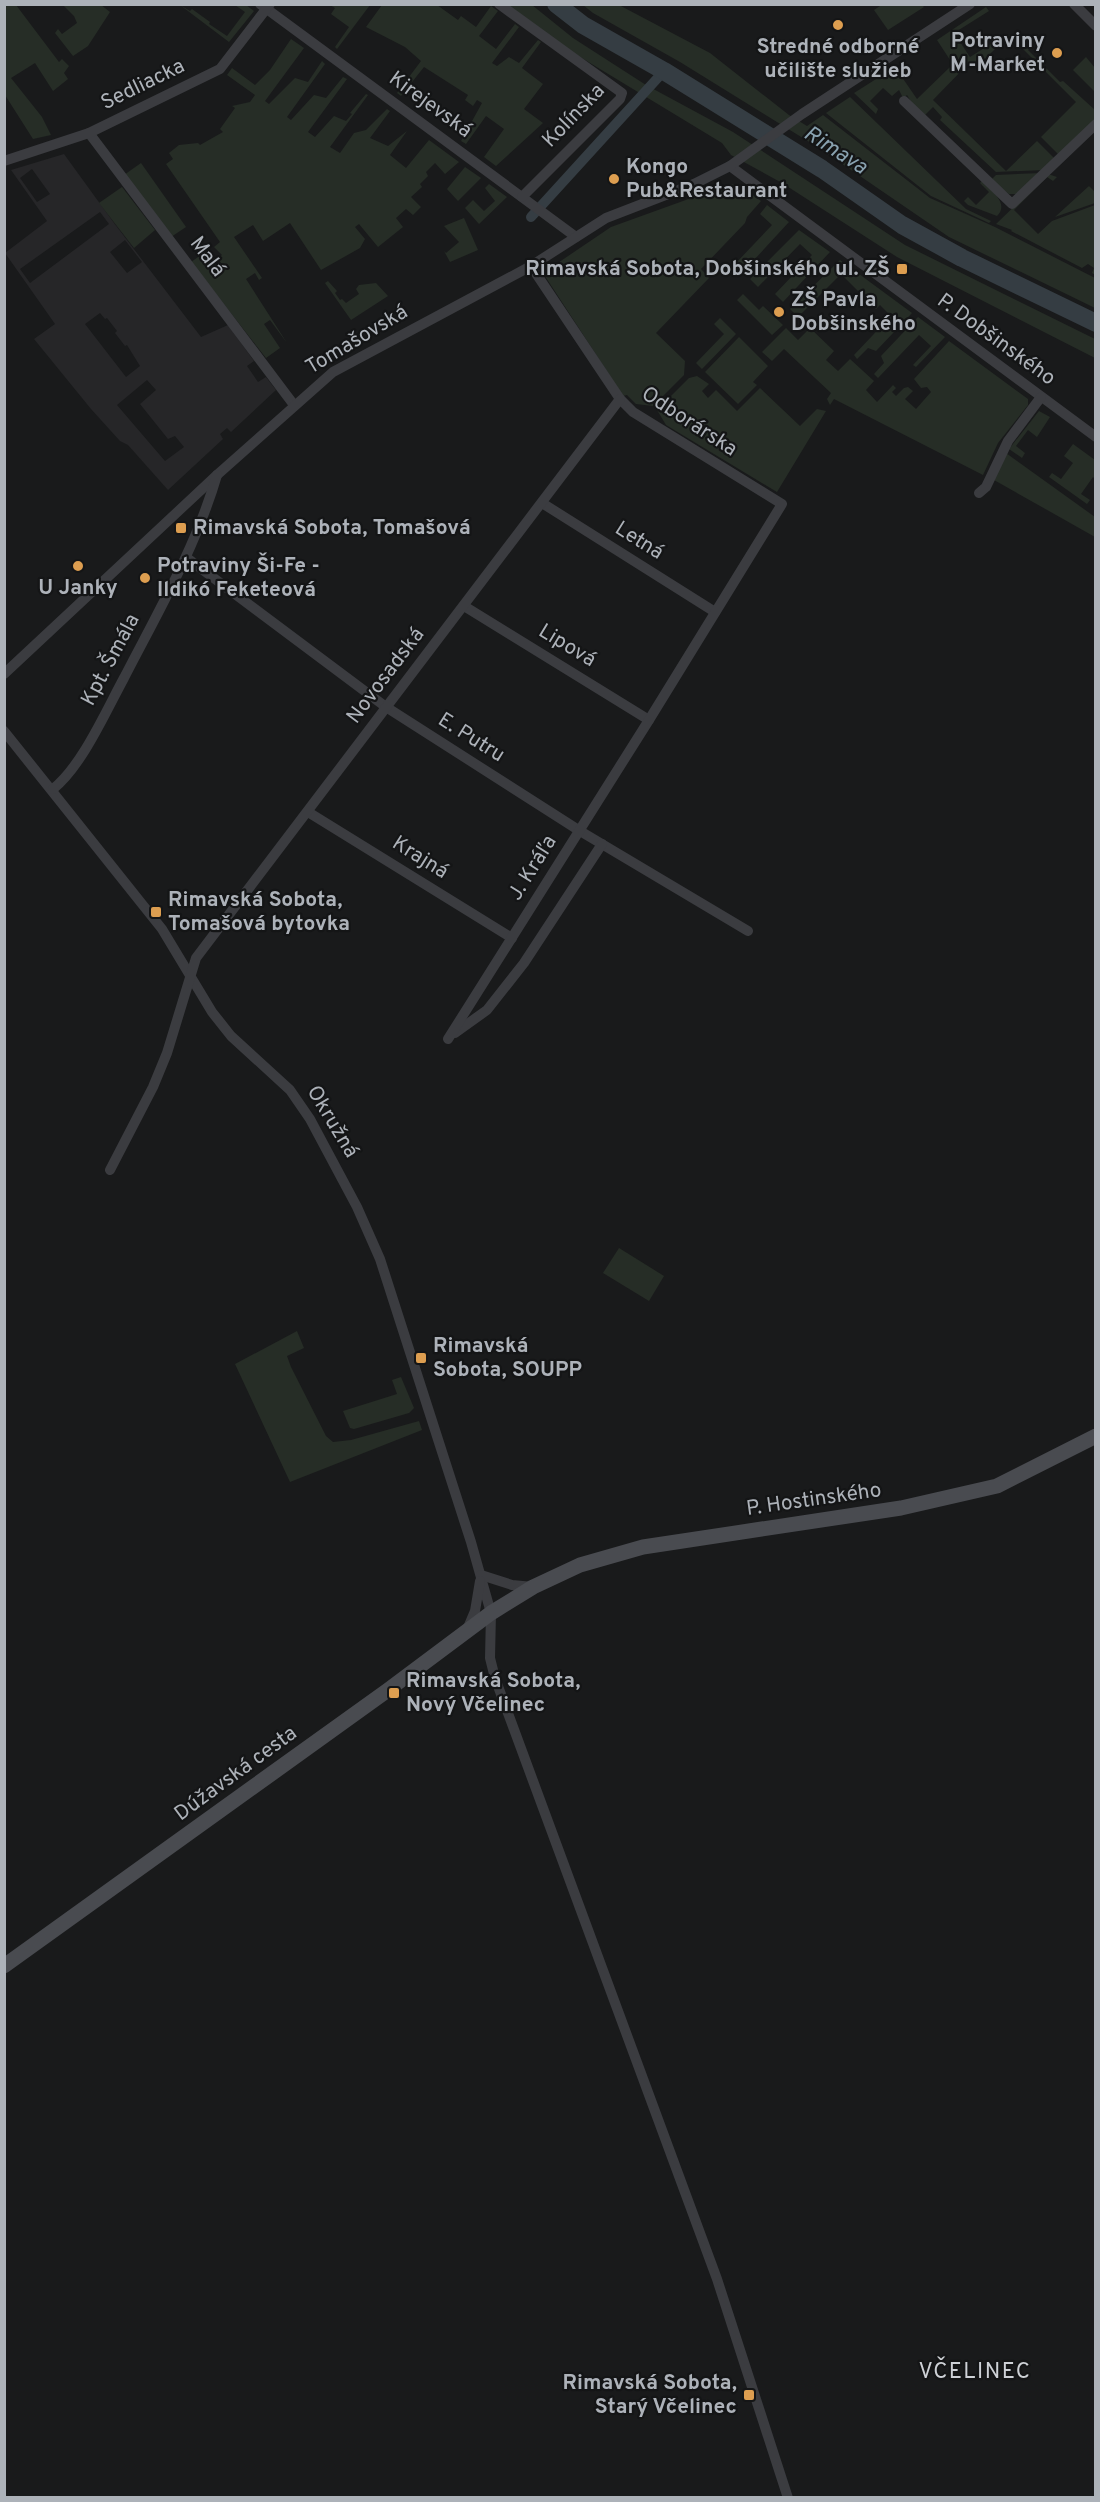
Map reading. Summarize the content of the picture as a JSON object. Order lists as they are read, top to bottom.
{
  "streets": {
    "street": [
      "Sedliacka",
      "Kirejevská",
      "Kolínska",
      "Malá",
      "Tomašovská",
      "P. Dobšinského",
      "Odborárska",
      "Letná",
      "Lipová",
      "Kpt. Šmála",
      "Novosadská",
      "E. Putru",
      "Krajná",
      "J. Kráľa",
      "Okružná",
      "P. Hostinského",
      "Dúžavská cesta"
    ]
  },
  "crossings": [
    ["Sedliacka", "Kirejevská"],
    ["Sedliacka", "Malá"],
    ["Kirejevská", "Kolínska"],
    ["Kirejevská", "Tomašovská"],
    ["Malá", "Tomašovská"],
    ["Tomašovská", "P. Dobšinského"],
    ["Tomašovská", "Odborárska"],
    ["Tomašovská", "Kpt. Šmála"],
    ["Odborárska", "Novosadská"],
    ["Odborárska", "J. Kráľa"],
    ["Letná", "Novosadská"],
    ["Letná", "J. Kráľa"],
    ["Lipová", "Novosadská"],
    ["Lipová", "J. Kráľa"],
    ["Kpt. Šmála", "E. Putru"],
    ["Kpt. Šmála", "Okružná"],
    ["Novosadská", "E. Putru"],
    ["Novosadská", "Krajná"],
    ["Novosadská", "Okružná"],
    ["E. Putru", "J. Kráľa"],
    ["Krajná", "J. Kráľa"],
    ["Okružná", "P. Hostinského"],
    ["Okružná", "Dúžavská cesta"],
    ["P. Hostinského", "Dúžavská cesta"]
  ],
  "districts": ["VČELINEC"],
  "water": ["Rimava"],
  "places": {
    "other": [
      "Stredné odborné učilište služieb",
      "Potraviny M-Market",
      "Kongo Pub&Restaurant",
      "ZŠ Pavla Dobšinského",
      "U Janky",
      "Potraviny Ši-Fe - Ildikó Feketeová"
    ],
    "transit": [
      "Rimavská Sobota, Dobšinského ul. ZŠ",
      "Rimavská Sobota, Tomašová",
      "Rimavská Sobota, Tomašová bytovka",
      "Rimavská Sobota, SOUPP",
      "Rimavská Sobota, Nový Včelinec",
      "Rimavská Sobota, Starý Včelinec"
    ]
  }
}
